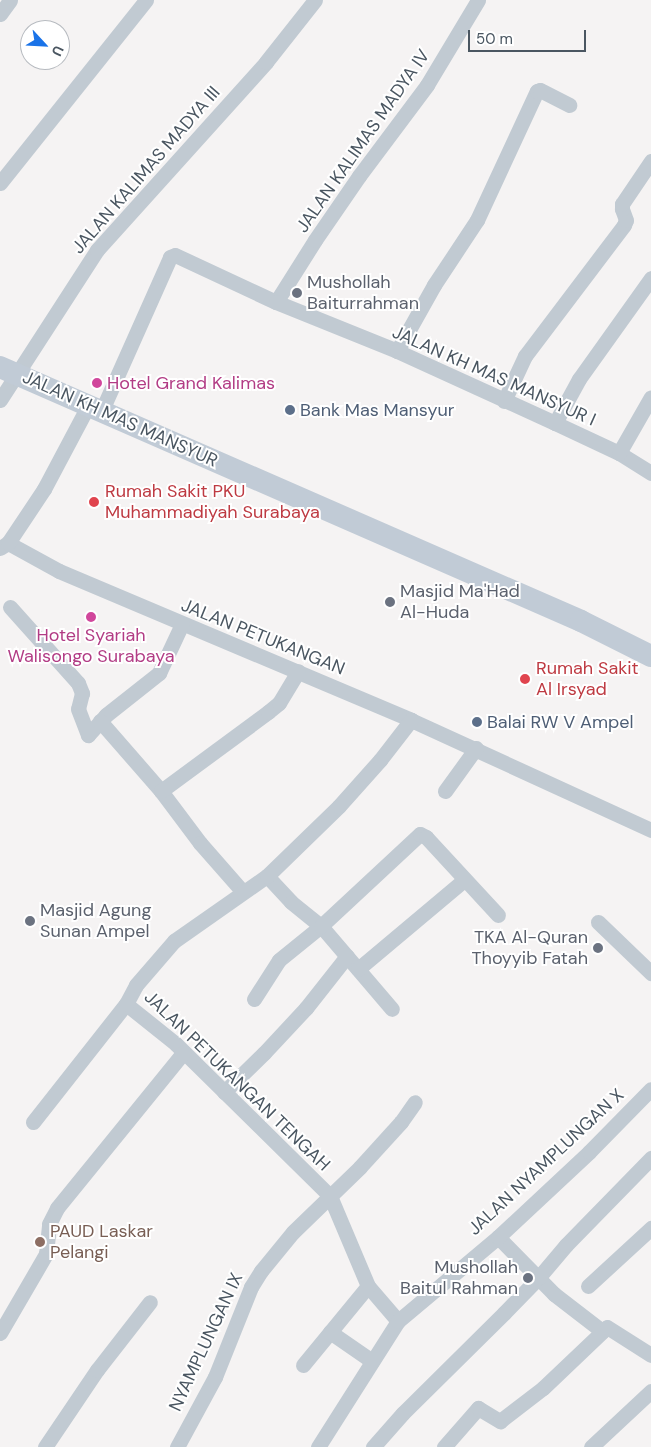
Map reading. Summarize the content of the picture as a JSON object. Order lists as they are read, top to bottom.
{
  "streets": {
    "street": [
      "JALAN KALIMAS MADYA IV",
      "JALAN KALIMAS MADYA III",
      "JALAN KH MAS MANSYUR I",
      "JALAN KH MAS MANSYUR",
      "JALAN PETUKANGAN",
      "JALAN PETUKANGAN TENGAH",
      "JALAN NYAMPLUNGAN X",
      "NYAMPLUNGAN IX"
    ]
  },
  "crossings": [
    ["JALAN KALIMAS MADYA IV", "JALAN KH MAS MANSYUR I"],
    ["JALAN KALIMAS MADYA III", "JALAN KH MAS MANSYUR"],
    ["JALAN KH MAS MANSYUR I", "JALAN KH MAS MANSYUR"],
    ["JALAN KH MAS MANSYUR I", "JALAN PETUKANGAN"],
    ["JALAN KH MAS MANSYUR", "JALAN PETUKANGAN"],
    ["JALAN PETUKANGAN", "JALAN PETUKANGAN TENGAH"],
    ["JALAN PETUKANGAN TENGAH", "NYAMPLUNGAN IX"]
  ],
  "places": [
    "Mushollah Baiturrahman",
    "Hotel Grand Kalimas",
    "Bank Mas Mansyur",
    "Rumah Sakit PKU Muhammadiyah Surabaya",
    "Masjid Ma'Had Al-Huda",
    "Hotel Syariah Walisongo Surabaya",
    "Rumah Sakit Al Irsyad",
    "Balai RW V Ampel",
    "Masjid Agung Sunan Ampel",
    "TKA Al-Quran Thoyyib Fatah",
    "PAUD Laskar Pelangi",
    "Mushollah Baitul Rahman"
  ],
  "scale_bar": "50 m",
  "north": "bottom right"
}
